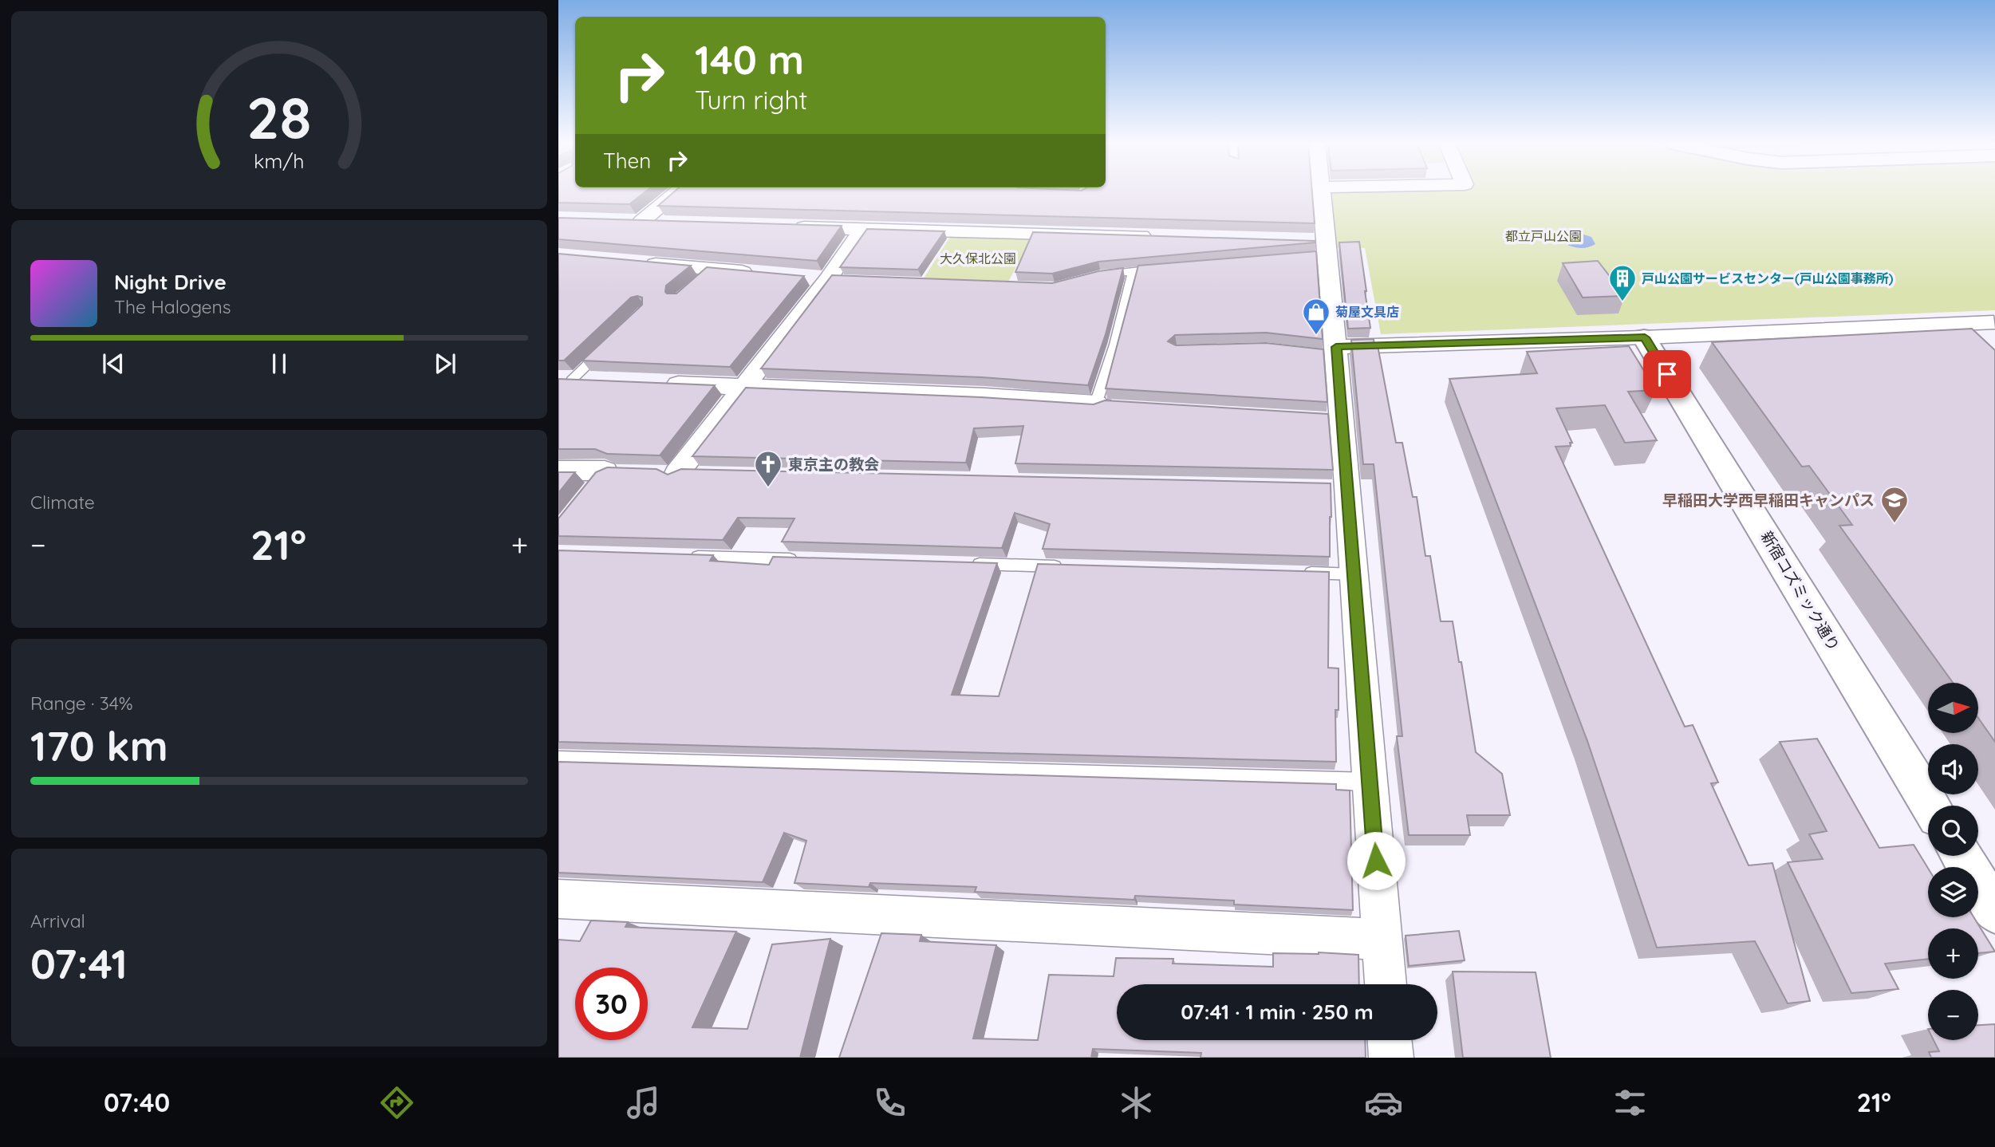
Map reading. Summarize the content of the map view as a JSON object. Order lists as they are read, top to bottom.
{
  "streets": {
    "street": ["新宿コズミック通り"]
  },
  "parks": ["都立戸山公園", "大久保北公園"],
  "places": {
    "building": ["戸山公園サービスセンター(戸山公園事務所)"],
    "shop": ["菊屋文具店"],
    "church": ["東京主の教会"],
    "school or university": ["早稲田大学西早稲田キャンパス"]
  },
  "north": "right",
  "page": {
    "turn": ["140 m", "Turn right"],
    "then": "Then",
    "song": ["Night Drive", "The Halogens"],
    "tile": [
      "Climate",
      ["Range · 34%", "170 km"],
      ["Arrival", "07:41"]
    ],
    "heat": ["−", "21°", "+"],
    "map_buttons": ["+", "−"],
    "limit": "30",
    "trip": "07:41 · 1 min · 250 m",
    "tabs": ["07:40", "21°"],
    "gauge": ["28", "km/h"]
  }
}
